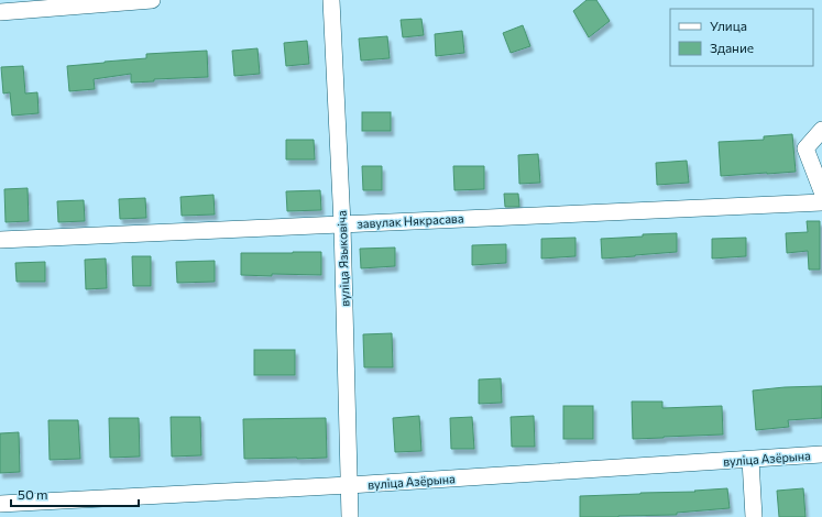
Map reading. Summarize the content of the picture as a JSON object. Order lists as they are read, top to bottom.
{
  "streets": {
    "street": ["завулак Някрасава", "вуліца Языковіча", "вуліца Азёрына"]
  },
  "crossings": [
    ["завулак Някрасава", "вуліца Языковіча"],
    ["вуліца Языковіча", "вуліца Азёрына"]
  ],
  "legend": ["Улица", "Здание"],
  "scale_bar": "50 m"
}
